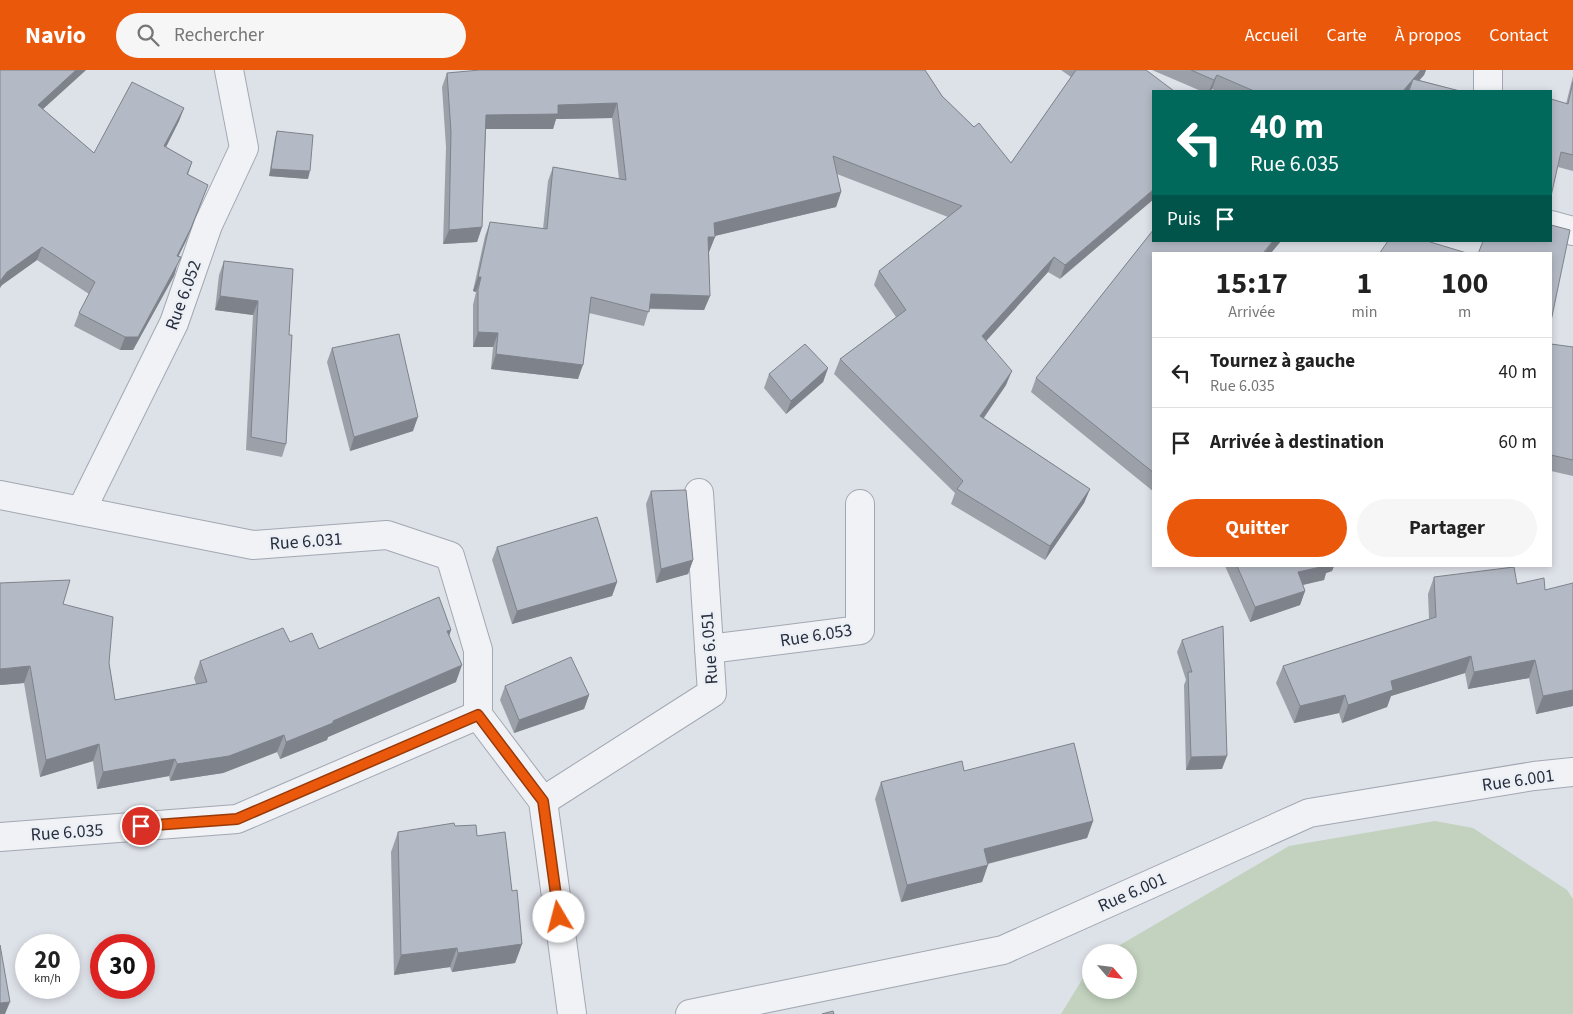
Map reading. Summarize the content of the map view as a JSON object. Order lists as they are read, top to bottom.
{
  "streets": {
    "street": [
      "Rue 6.052",
      "Rue 6.031",
      "Rue 6.053",
      "Rue 6.051",
      "Rue 6.001",
      "Rue 6.035"
    ]
  },
  "crossings": [
    ["Rue 6.052", "Rue 6.031"],
    ["Rue 6.031", "Rue 6.035"],
    ["Rue 6.053", "Rue 6.051"]
  ],
  "north": "bottom right",
  "page": {
    "header": "Navio",
    "search": "Rechercher",
    "nav": [
      "Accueil",
      "Carte",
      "À propos",
      "Contact"
    ],
    "turn": ["40 m", "Rue 6.035"],
    "then": "Puis",
    "eta": [
      "15:17",
      "Arrivée",
      "1",
      "min",
      "100",
      "m"
    ],
    "list": [
      {
        "name": "Tournez à gauche",
        "note": "Rue 6.035",
        "value": "40 m"
      },
      {
        "name": "Arrivée à destination",
        "value": "60 m"
      }
    ],
    "buttons": ["Quitter", "Partager"],
    "speed": "20 km/h",
    "limit": "30"
  }
}
